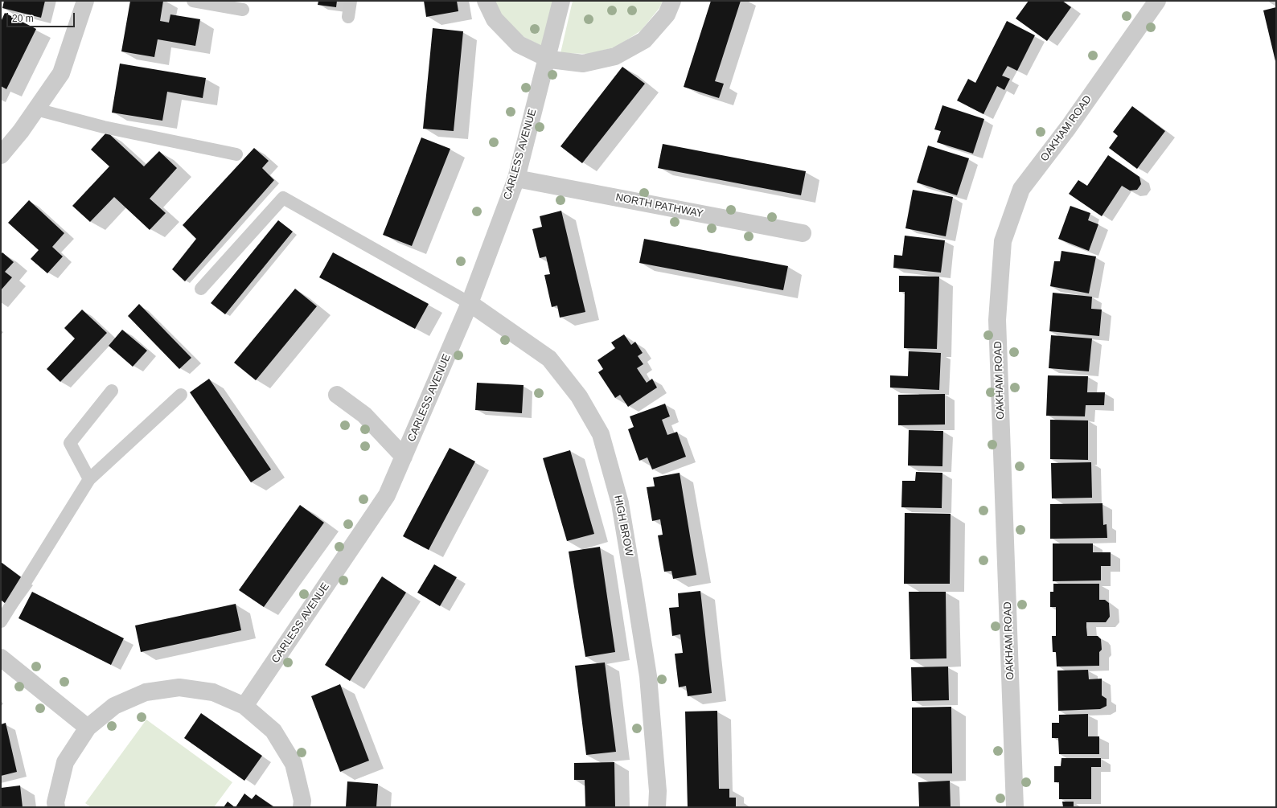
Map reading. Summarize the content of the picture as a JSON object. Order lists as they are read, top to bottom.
{
  "streets": {
    "street": [
      "OAKHAM ROAD",
      "CARLESS AVENUE",
      "NORTH PATHWAY",
      "HIGH BROW"
    ]
  },
  "crossings": [
    ["CARLESS AVENUE", "NORTH PATHWAY"],
    ["CARLESS AVENUE", "HIGH BROW"]
  ],
  "scale_bar": "20 m"
}
